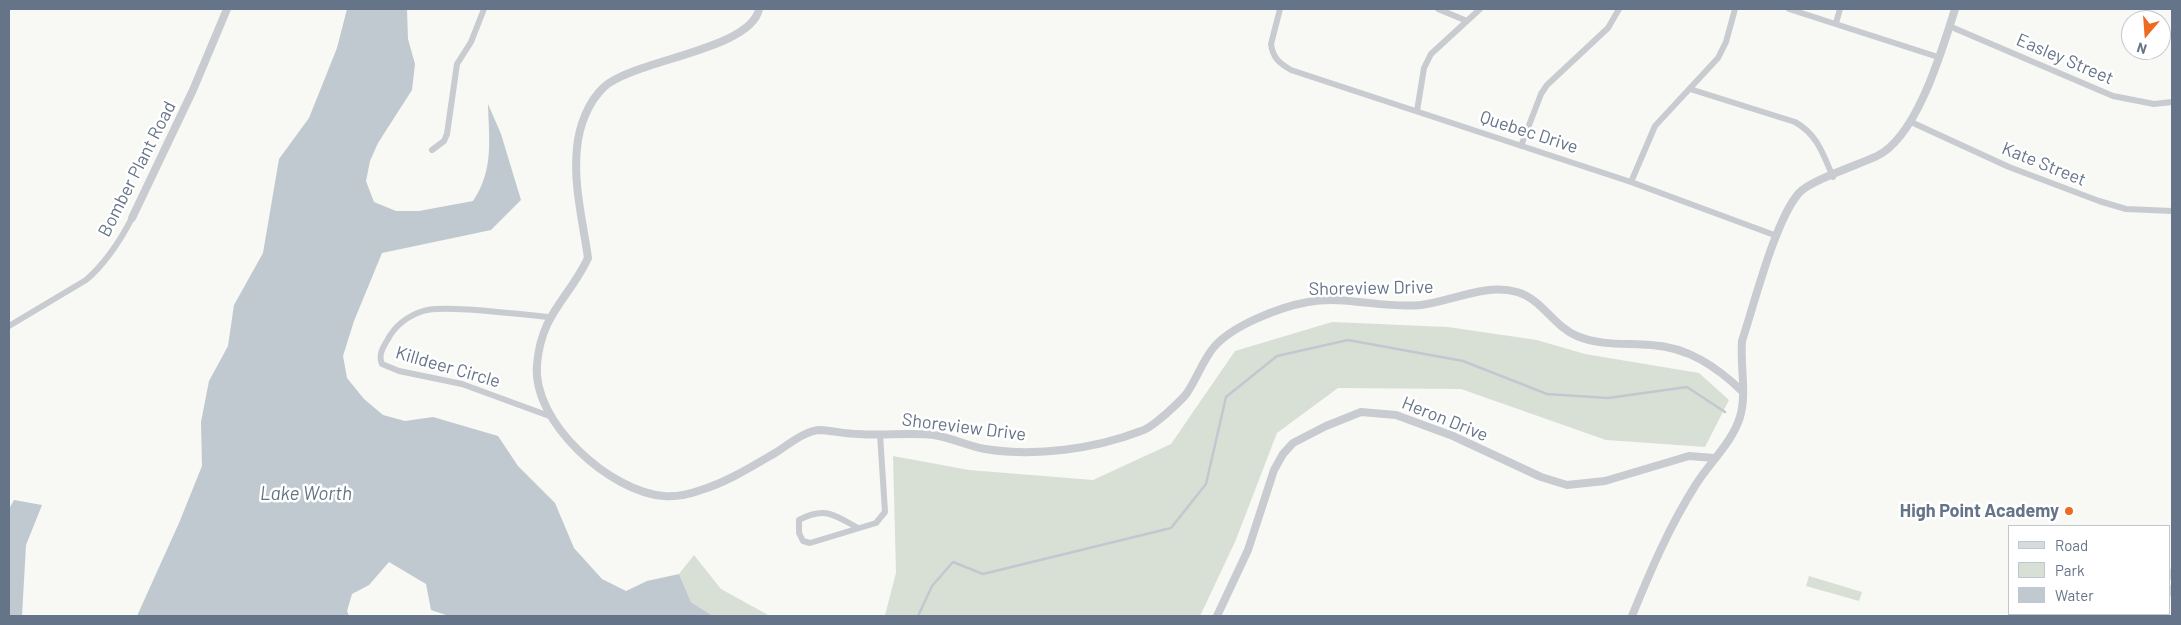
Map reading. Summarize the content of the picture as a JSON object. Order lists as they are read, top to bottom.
{
  "streets": {
    "street": [
      "Easley Street",
      "Quebec Drive",
      "Kate Street",
      "Bomber Plant Road",
      "Shoreview Drive",
      "Killdeer Circle",
      "Heron Drive"
    ]
  },
  "crossings": [
    ["Shoreview Drive", "Killdeer Circle"]
  ],
  "water": ["Lake Worth"],
  "places": ["High Point Academy"],
  "legend": ["Road", "Park", "Water"],
  "north": "bottom"
}
